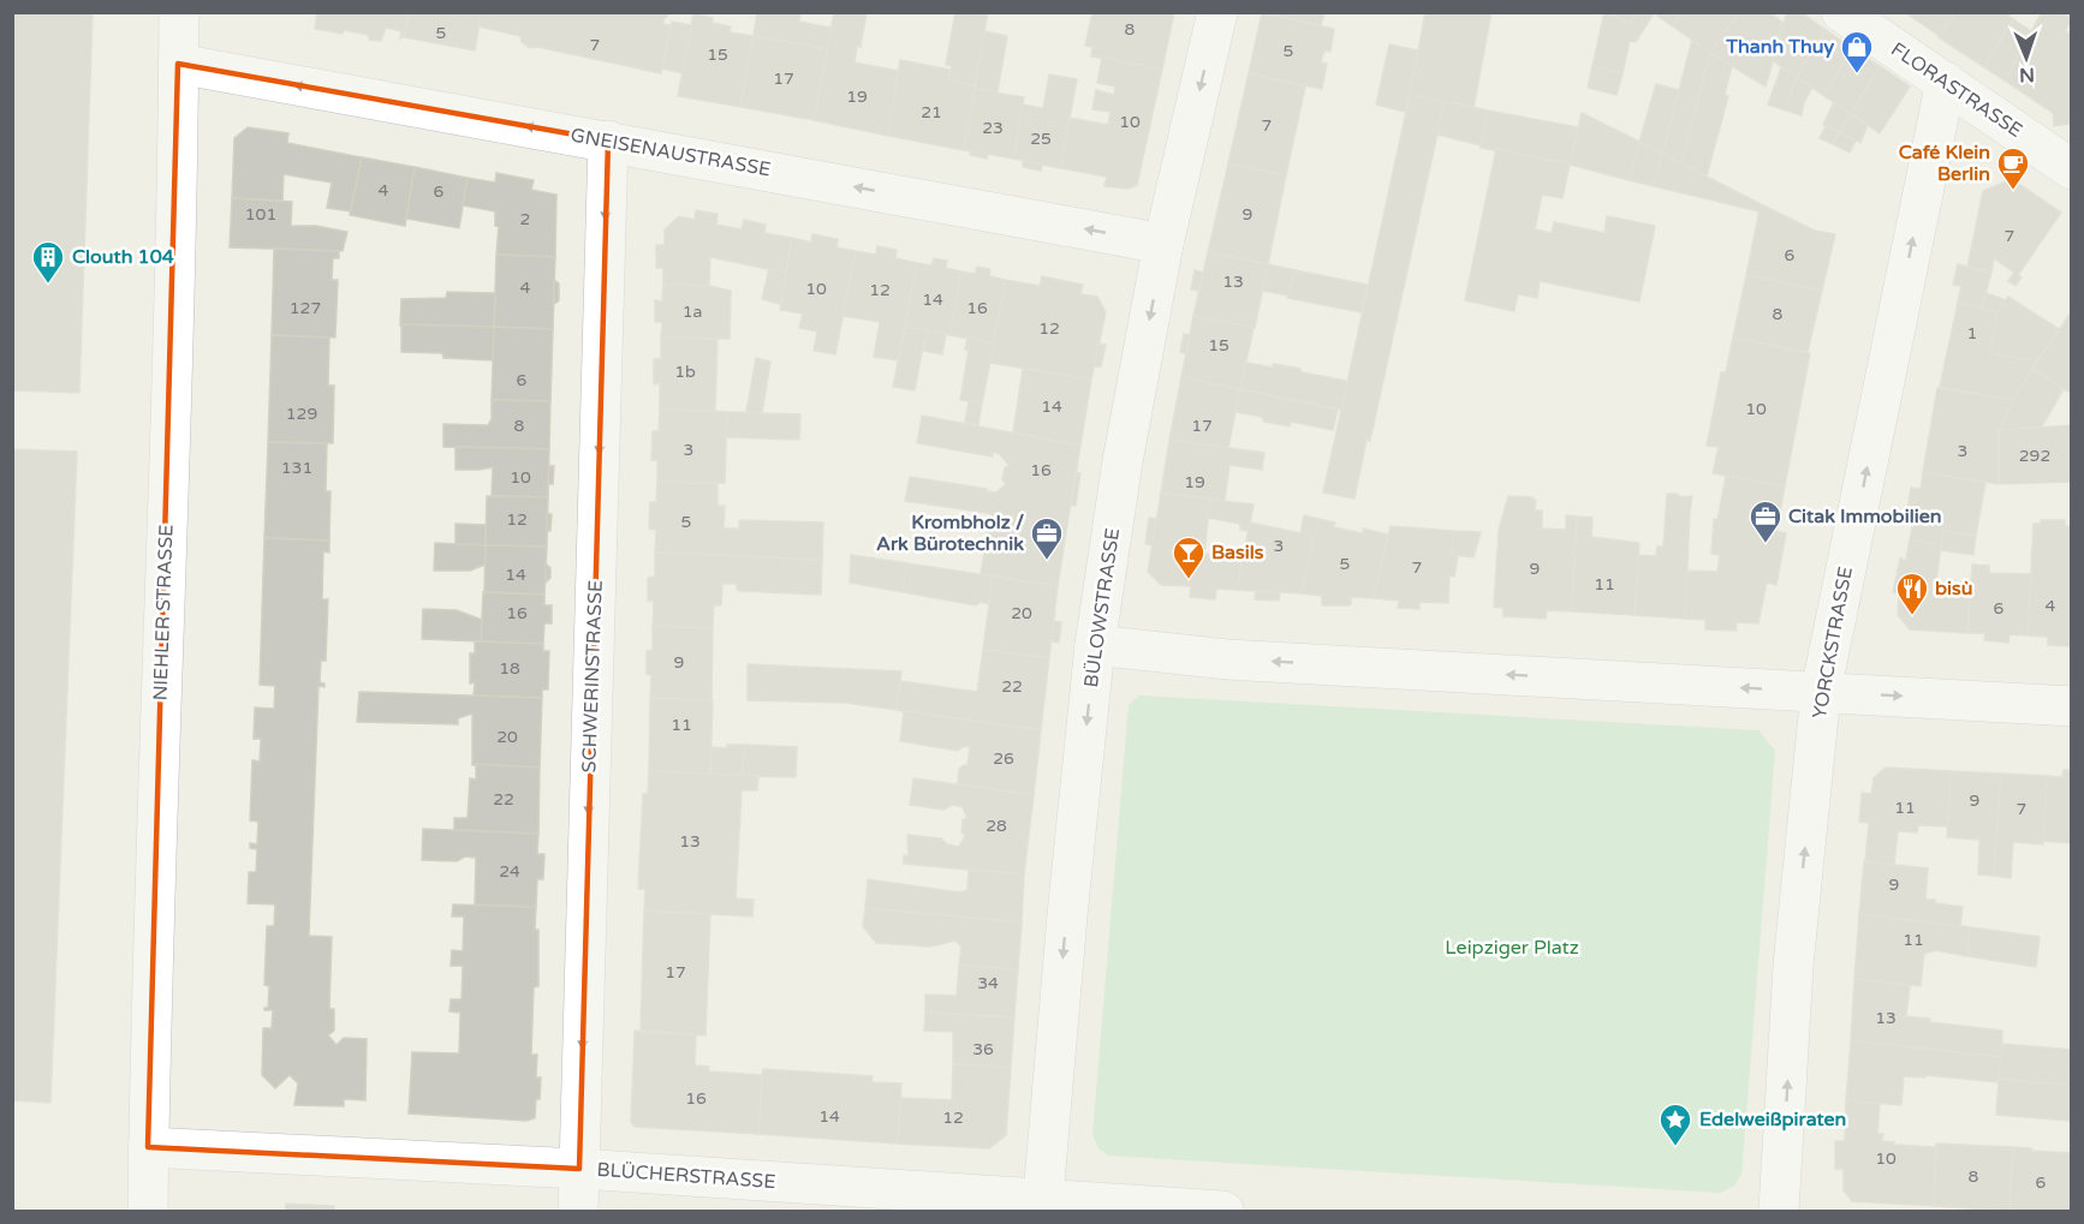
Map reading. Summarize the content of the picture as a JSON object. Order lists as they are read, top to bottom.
{
  "streets": {
    "street": [
      "FLORASTRASSE",
      "GNEISENAUSTRASSE",
      "BÜLOWSTRASSE",
      "NIEHLER STRASSE",
      "YORCKSTRASSE",
      "SCHWERINSTRASSE",
      "BLÜCHERSTRASSE"
    ]
  },
  "crossings": [
    ["FLORASTRASSE", "YORCKSTRASSE"],
    ["GNEISENAUSTRASSE", "BÜLOWSTRASSE"],
    ["GNEISENAUSTRASSE", "NIEHLER STRASSE"],
    ["GNEISENAUSTRASSE", "SCHWERINSTRASSE"],
    ["BÜLOWSTRASSE", "BLÜCHERSTRASSE"],
    ["NIEHLER STRASSE", "BLÜCHERSTRASSE"],
    ["SCHWERINSTRASSE", "BLÜCHERSTRASSE"]
  ],
  "one_way": [
    "GNEISENAUSTRASSE",
    "BÜLOWSTRASSE",
    "YORCKSTRASSE",
    "SCHWERINSTRASSE"
  ],
  "parks": ["Leipziger Platz"],
  "places": {
    "shop": ["Thanh Thuy"],
    "cafe": ["Café Klein Berlin"],
    "building": ["Clouth 104"],
    "office": ["Citak Immobilien", "Krombholz / Ark Bürotechnik"],
    "bar": ["Basils"],
    "restaurant": ["bisù"],
    "place": ["Edelweißpiraten"]
  },
  "house_numbers": [
    "8",
    "5",
    "7",
    "5",
    "15",
    "17",
    "19",
    "21",
    "10",
    "7",
    "23",
    "25",
    "4",
    "6",
    "101",
    "9",
    "2",
    "7",
    "6",
    "13",
    "4",
    "10",
    "12",
    "14",
    "127",
    "16",
    "1a",
    "8",
    "12",
    "1",
    "15",
    "1b",
    "6",
    "14",
    "10",
    "129",
    "8",
    "17",
    "3",
    "3",
    "292",
    "131",
    "16",
    "10",
    "19",
    "12",
    "5",
    "3",
    "5",
    "7",
    "9",
    "14",
    "11",
    "4",
    "6",
    "16",
    "20",
    "9",
    "18",
    "22",
    "11",
    "20",
    "26",
    "22",
    "9",
    "11",
    "7",
    "28",
    "13",
    "24",
    "9",
    "11",
    "17",
    "34",
    "13",
    "36",
    "16",
    "14",
    "12",
    "10",
    "8",
    "6"
  ],
  "north": "bottom"
}
